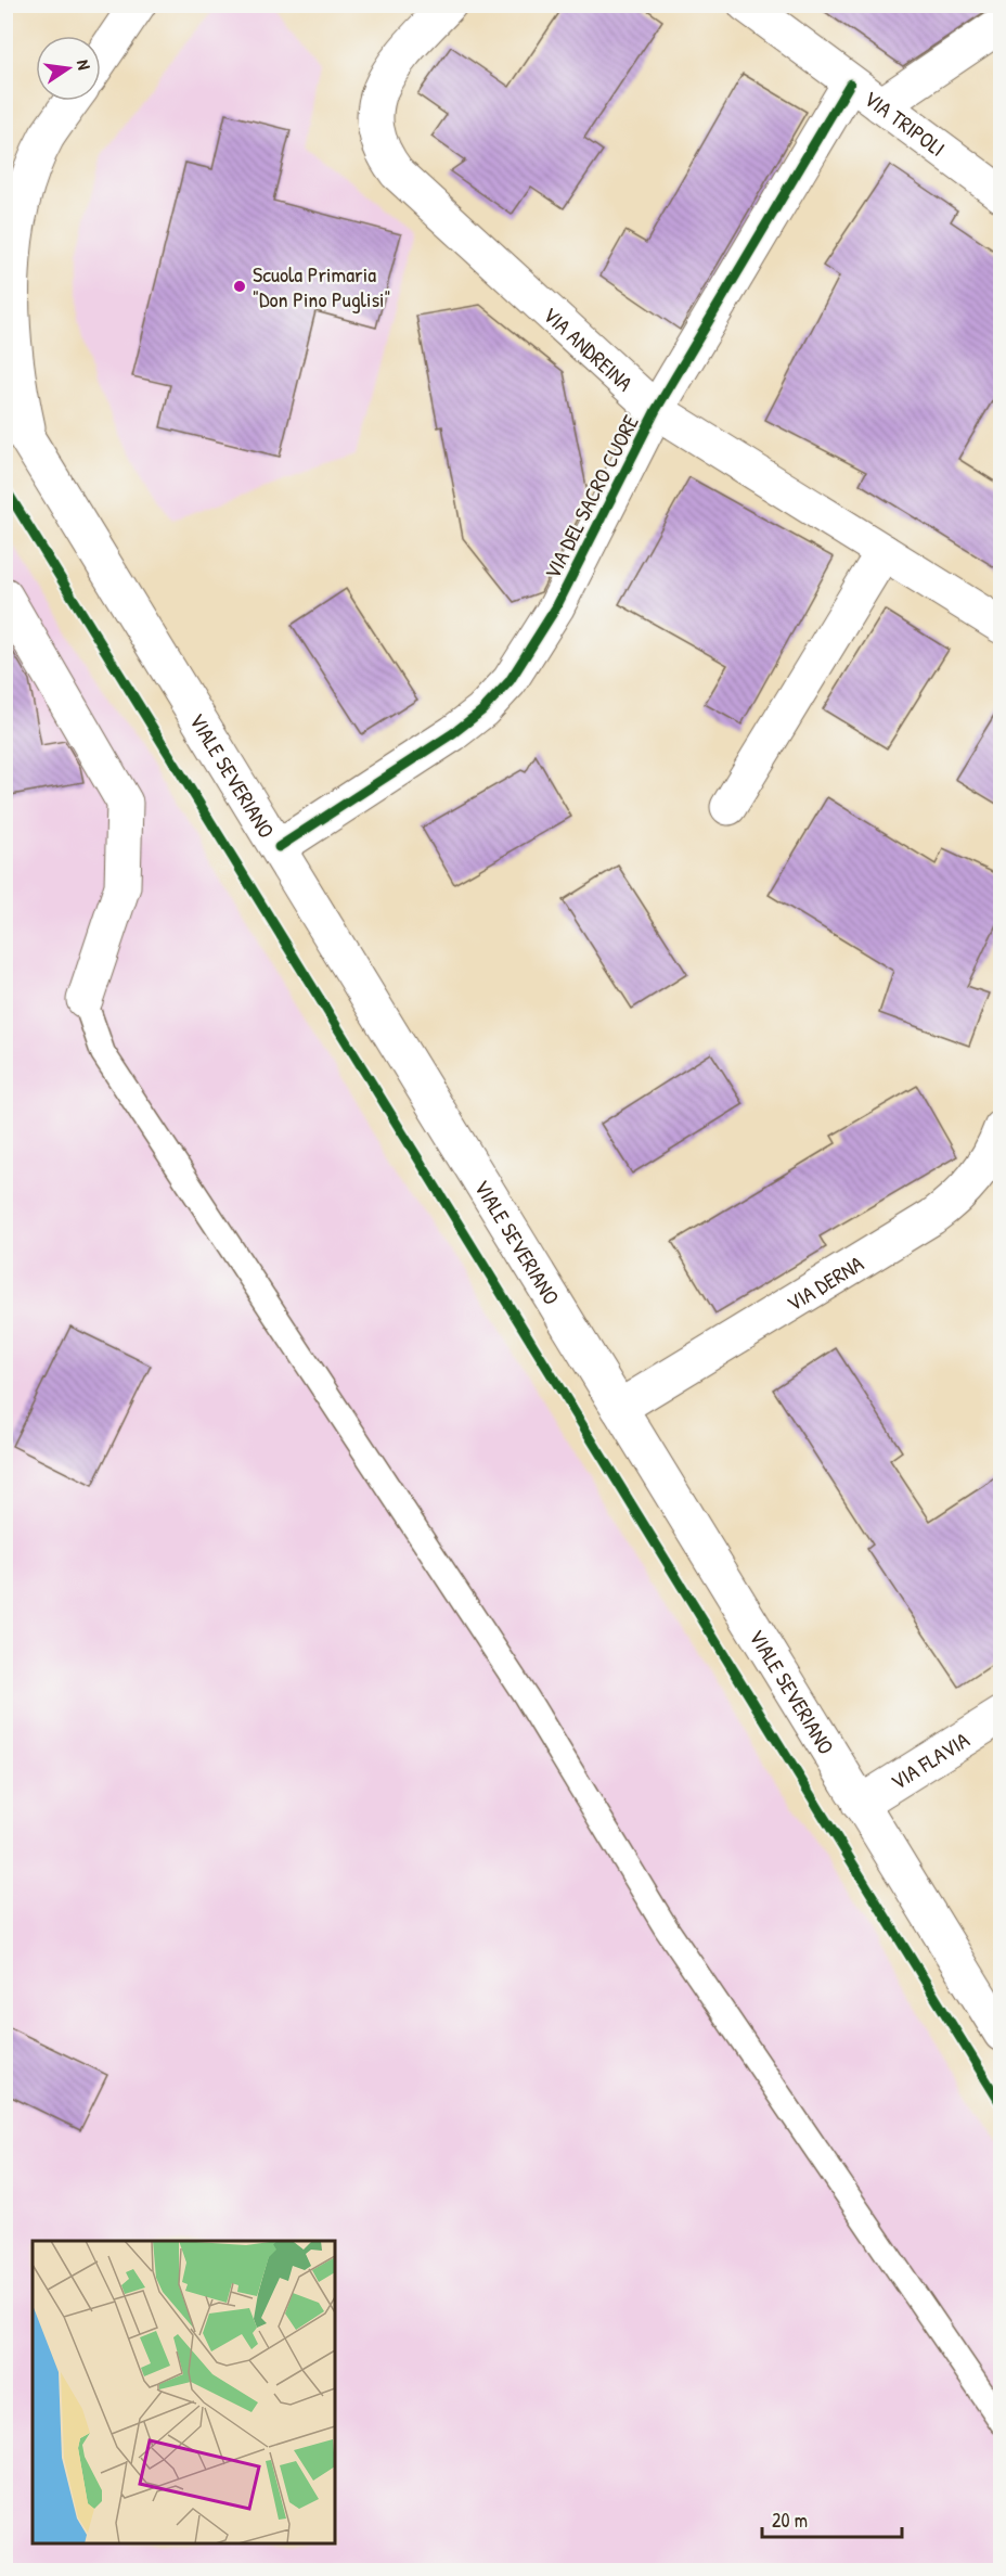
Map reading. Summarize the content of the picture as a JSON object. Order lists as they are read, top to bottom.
{
  "streets": {
    "street": [
      "VIA TRIPOLI",
      "VIA ANDREINA",
      "VIA DEL SACRO CUORE",
      "VIALE SEVERIANO",
      "VIA DERNA",
      "VIA FLAVIA"
    ]
  },
  "crossings": [
    ["VIA TRIPOLI", "VIA DEL SACRO CUORE"],
    ["VIA ANDREINA", "VIA DEL SACRO CUORE"],
    ["VIA DEL SACRO CUORE", "VIALE SEVERIANO"],
    ["VIALE SEVERIANO", "VIA DERNA"],
    ["VIALE SEVERIANO", "VIA FLAVIA"]
  ],
  "places": ["Scuola Primaria \"Don Pino Puglisi\""],
  "scale_bar": "20 m",
  "north": "right"
}
